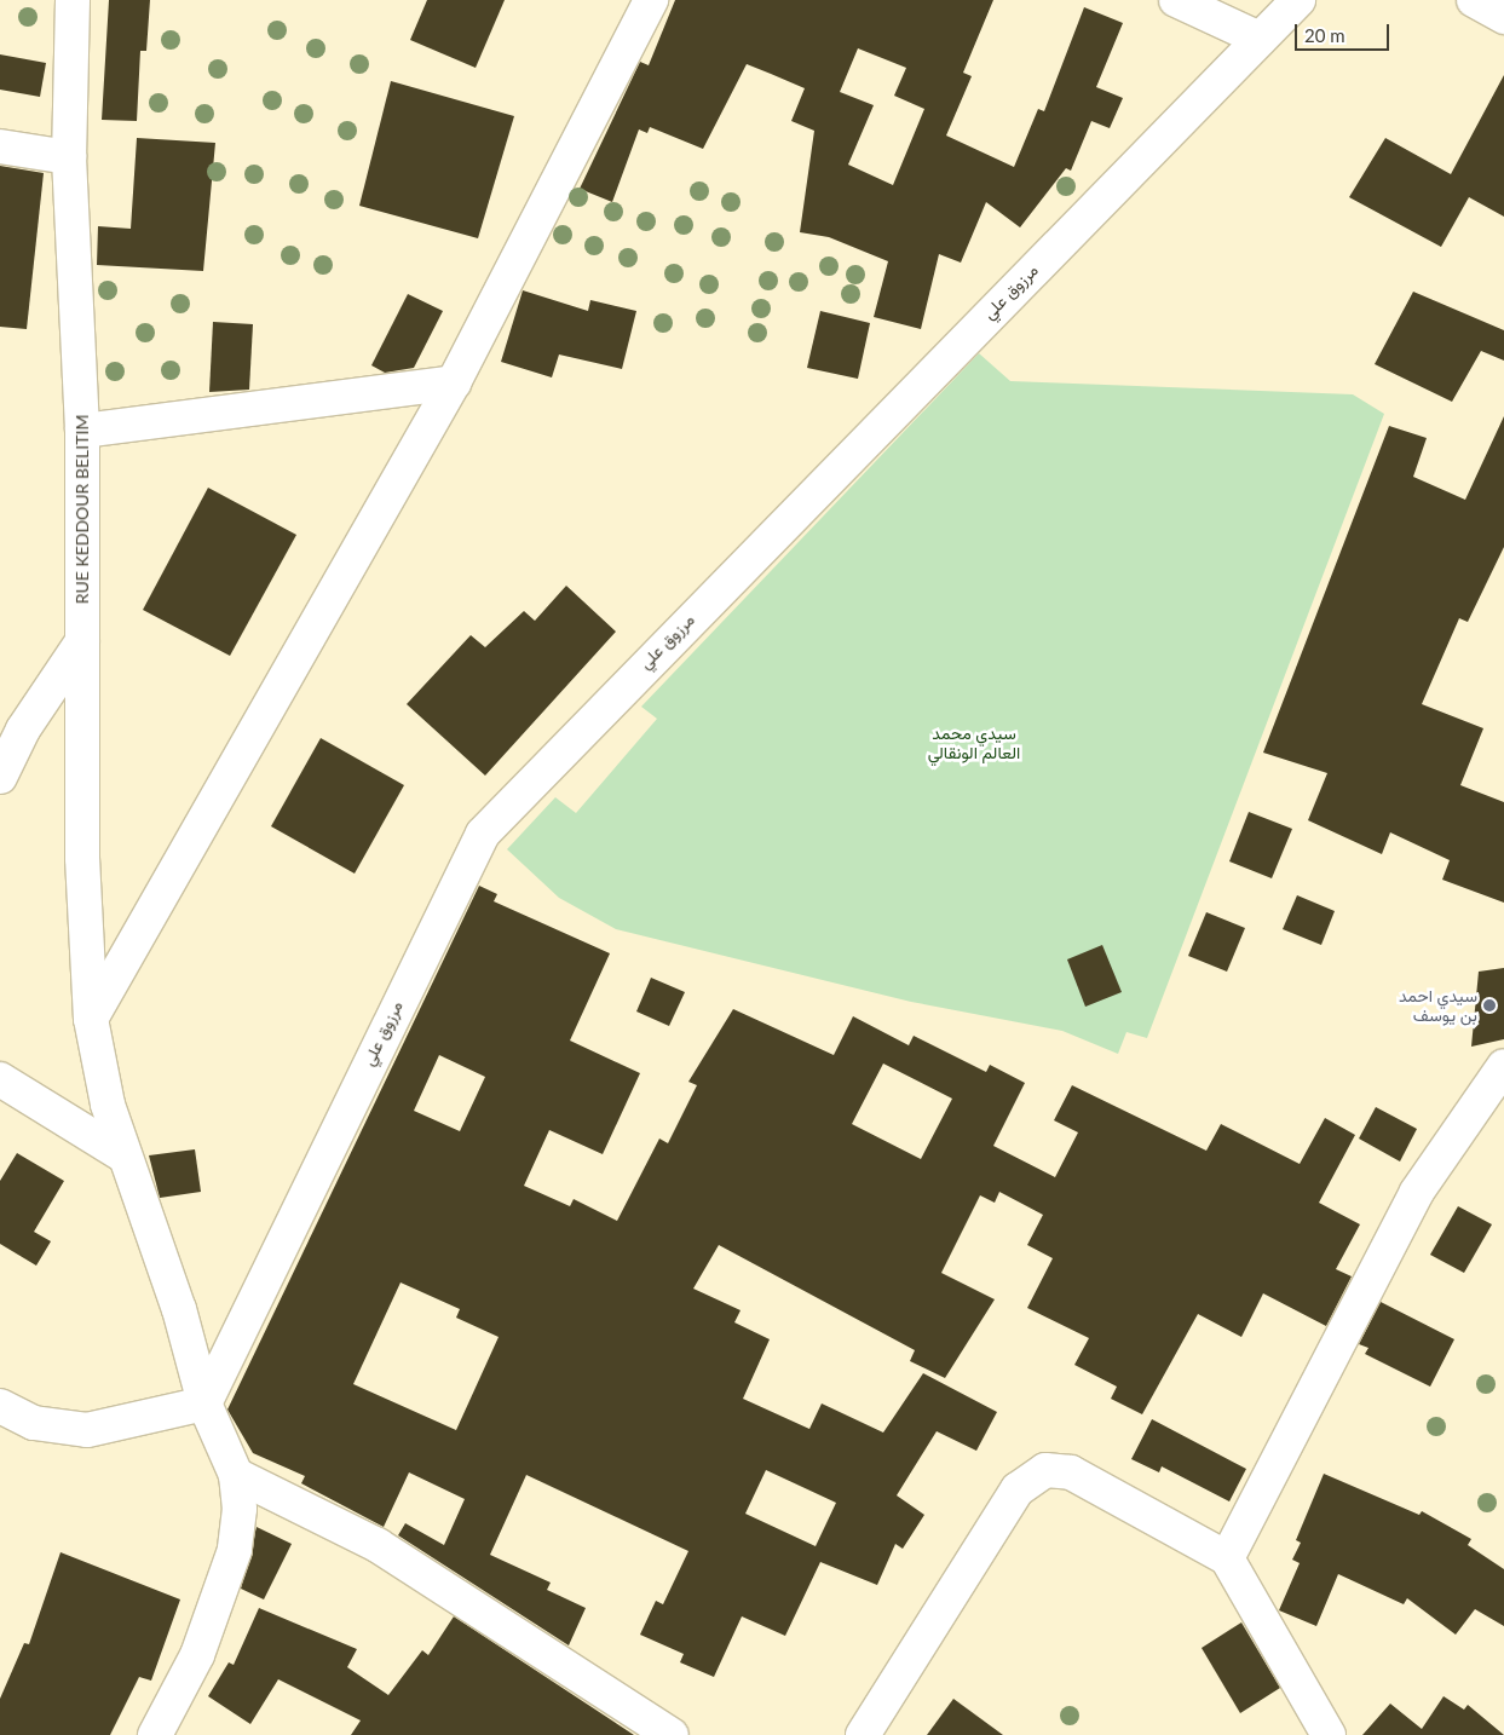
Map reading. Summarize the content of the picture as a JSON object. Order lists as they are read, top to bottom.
{
  "streets": {
    "street": ["مرزوق علي", "RUE KEDDOUR BELITIM"]
  },
  "crossings": [
    ["مرزوق علي", "RUE KEDDOUR BELITIM"]
  ],
  "parks": ["سيدي محمد العالم الونقالي"],
  "places": ["سيدي احمد بن يوسف"],
  "scale_bar": "20 m"
}
